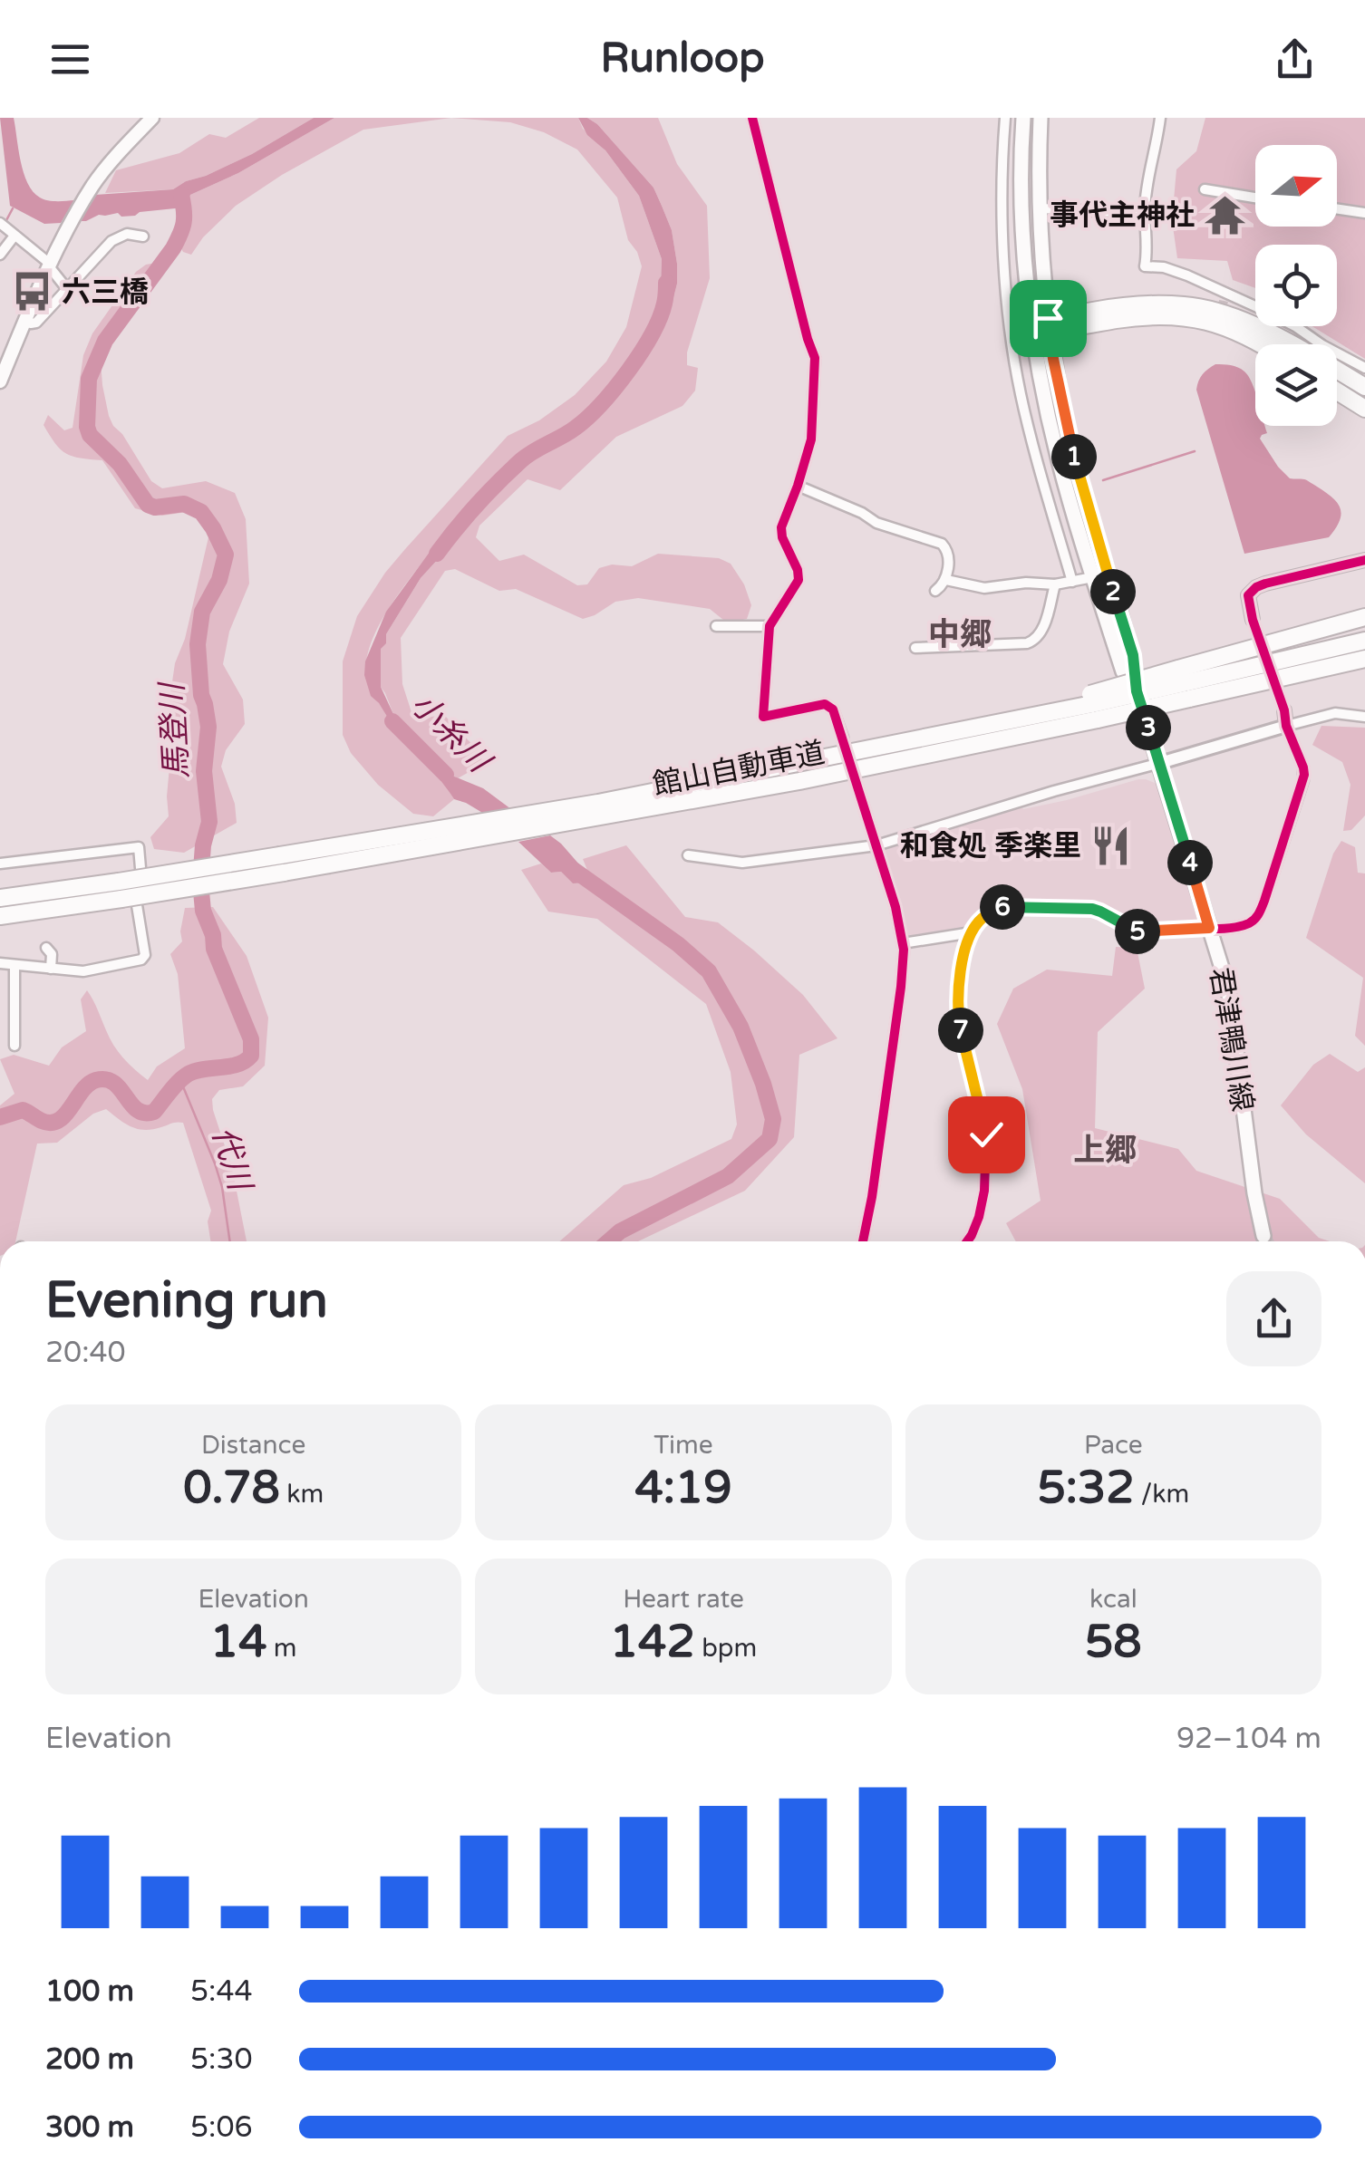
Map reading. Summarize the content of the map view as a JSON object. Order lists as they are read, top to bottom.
{
  "streets": {
    "highway": ["館山自動車道"],
    "main road": ["君津鴨川線"]
  },
  "districts": ["中郷", "上郷"],
  "water": ["馬登川", "小糸川", "代川"],
  "places": {
    "temple": ["事代主神社"],
    "bus stop": ["六三橋"],
    "restaurant": ["和食処 季楽里"]
  },
  "north": "right",
  "page": {
    "header": "Runloop",
    "pins": [
      "1",
      "2",
      "3",
      "4",
      "6",
      "5",
      "7"
    ],
    "heading": ["Evening run", "20:40"],
    "stats": [
      ["Distance", "0.78 km"],
      ["Time", "4:19"],
      ["Pace", "5:32 /km"],
      ["Elevation", "14 m"],
      ["Heart rate", "142 bpm"],
      ["kcal", "58"]
    ],
    "chart": ["Elevation", "92–104 m"],
    "list": [
      {
        "name": "100 m",
        "note": "5:44"
      },
      {
        "name": "200 m",
        "note": "5:30"
      },
      {
        "name": "300 m",
        "note": "5:06"
      }
    ]
  }
}
